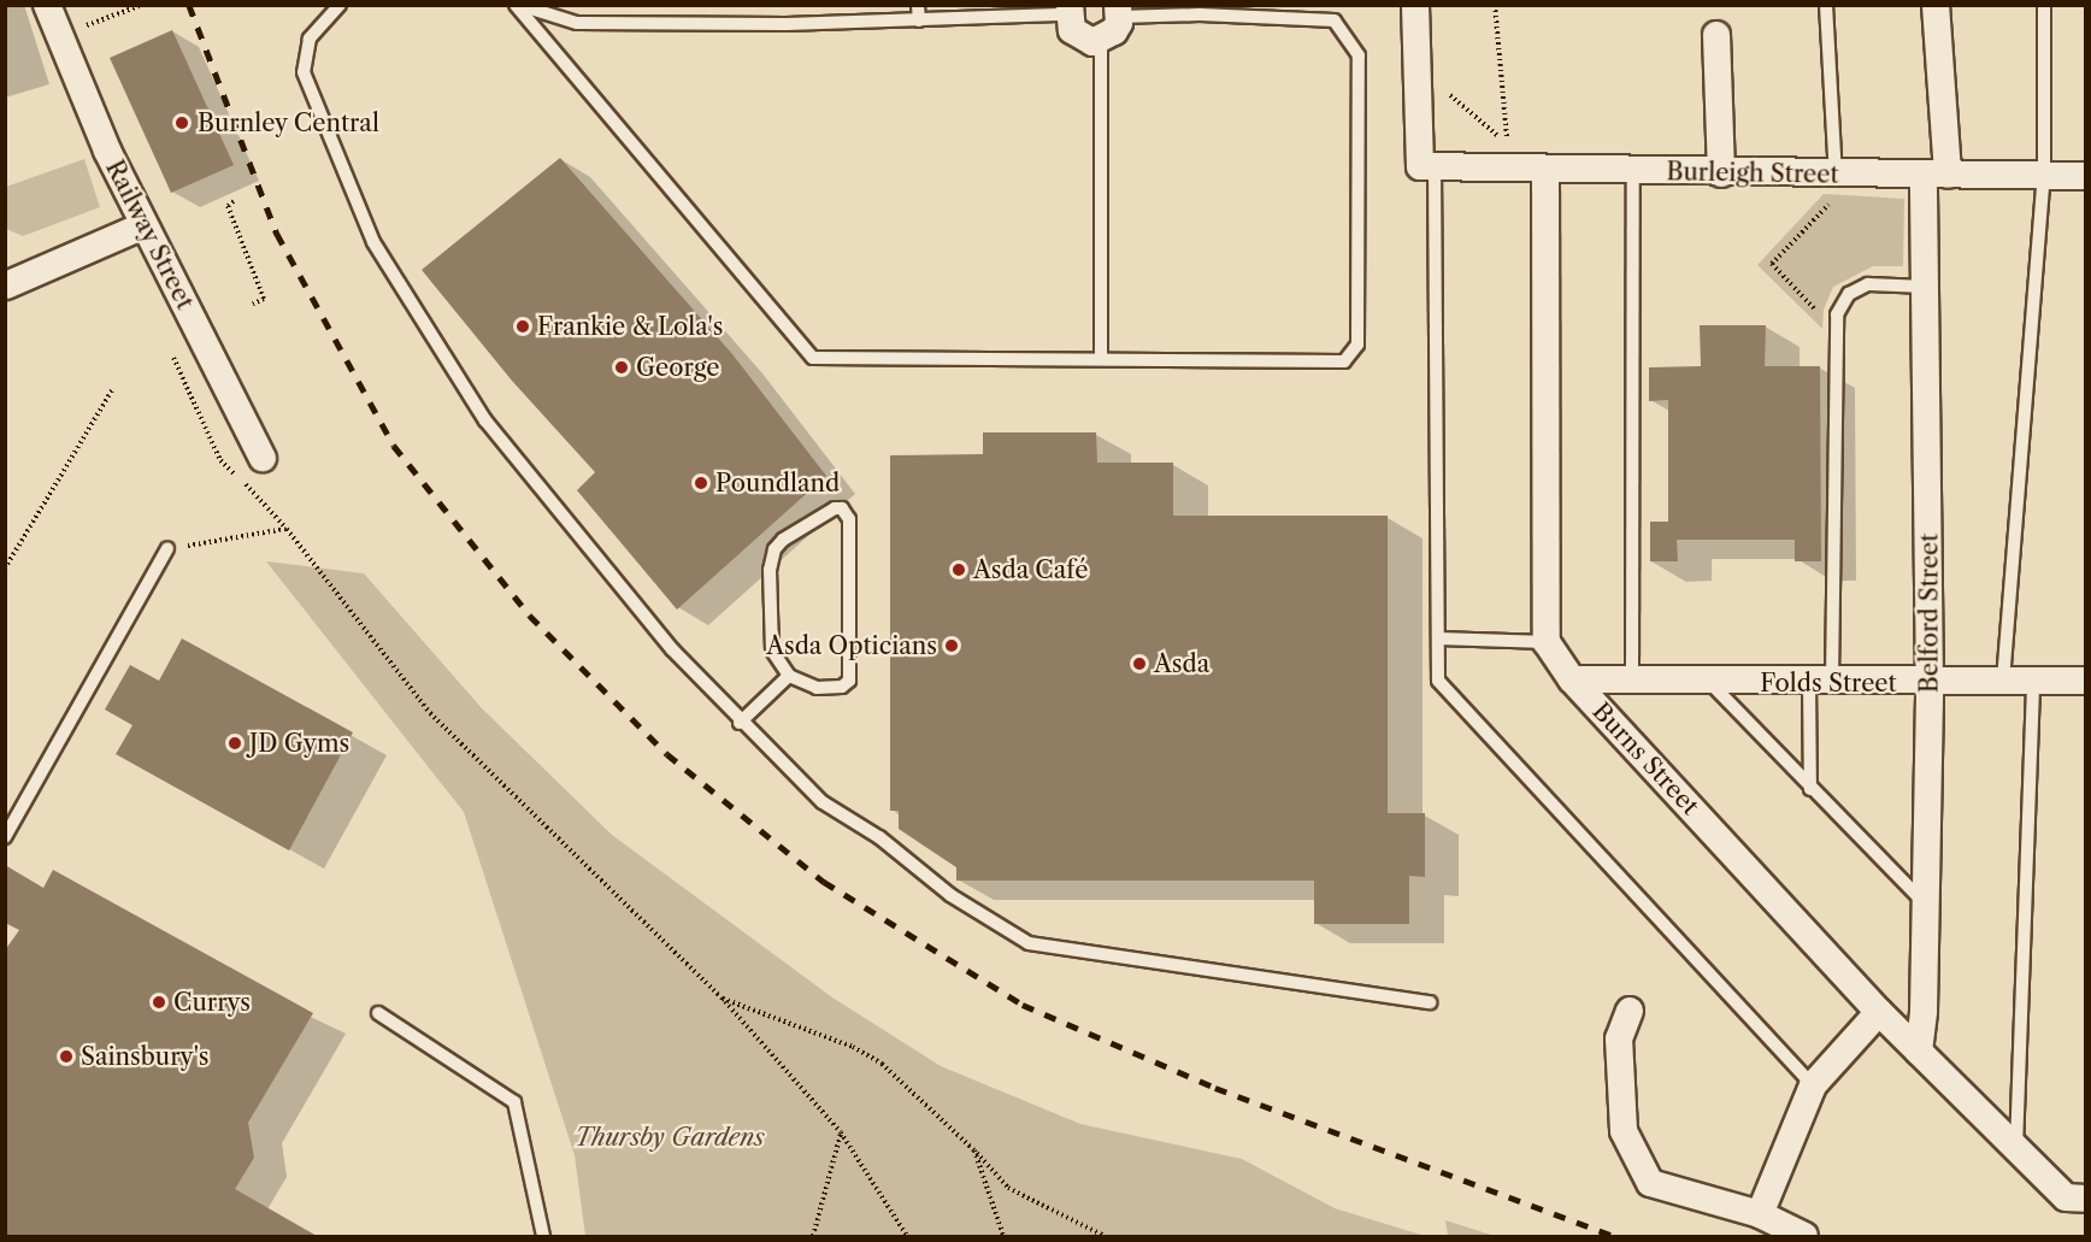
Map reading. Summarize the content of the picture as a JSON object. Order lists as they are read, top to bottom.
{
  "streets": {
    "street": [
      "Burleigh Street",
      "Railway Street",
      "Belford Street",
      "Folds Street",
      "Burns Street"
    ]
  },
  "crossings": [
    ["Burleigh Street", "Belford Street"],
    ["Belford Street", "Folds Street"],
    ["Belford Street", "Burns Street"],
    ["Folds Street", "Burns Street"]
  ],
  "parks": ["Thursby Gardens"],
  "places": [
    "Burnley Central",
    "Frankie & Lola's",
    "George",
    "Poundland",
    "Asda Café",
    "Asda Opticians",
    "Asda",
    "JD Gyms",
    "Currys",
    "Sainsbury's"
  ]
}
